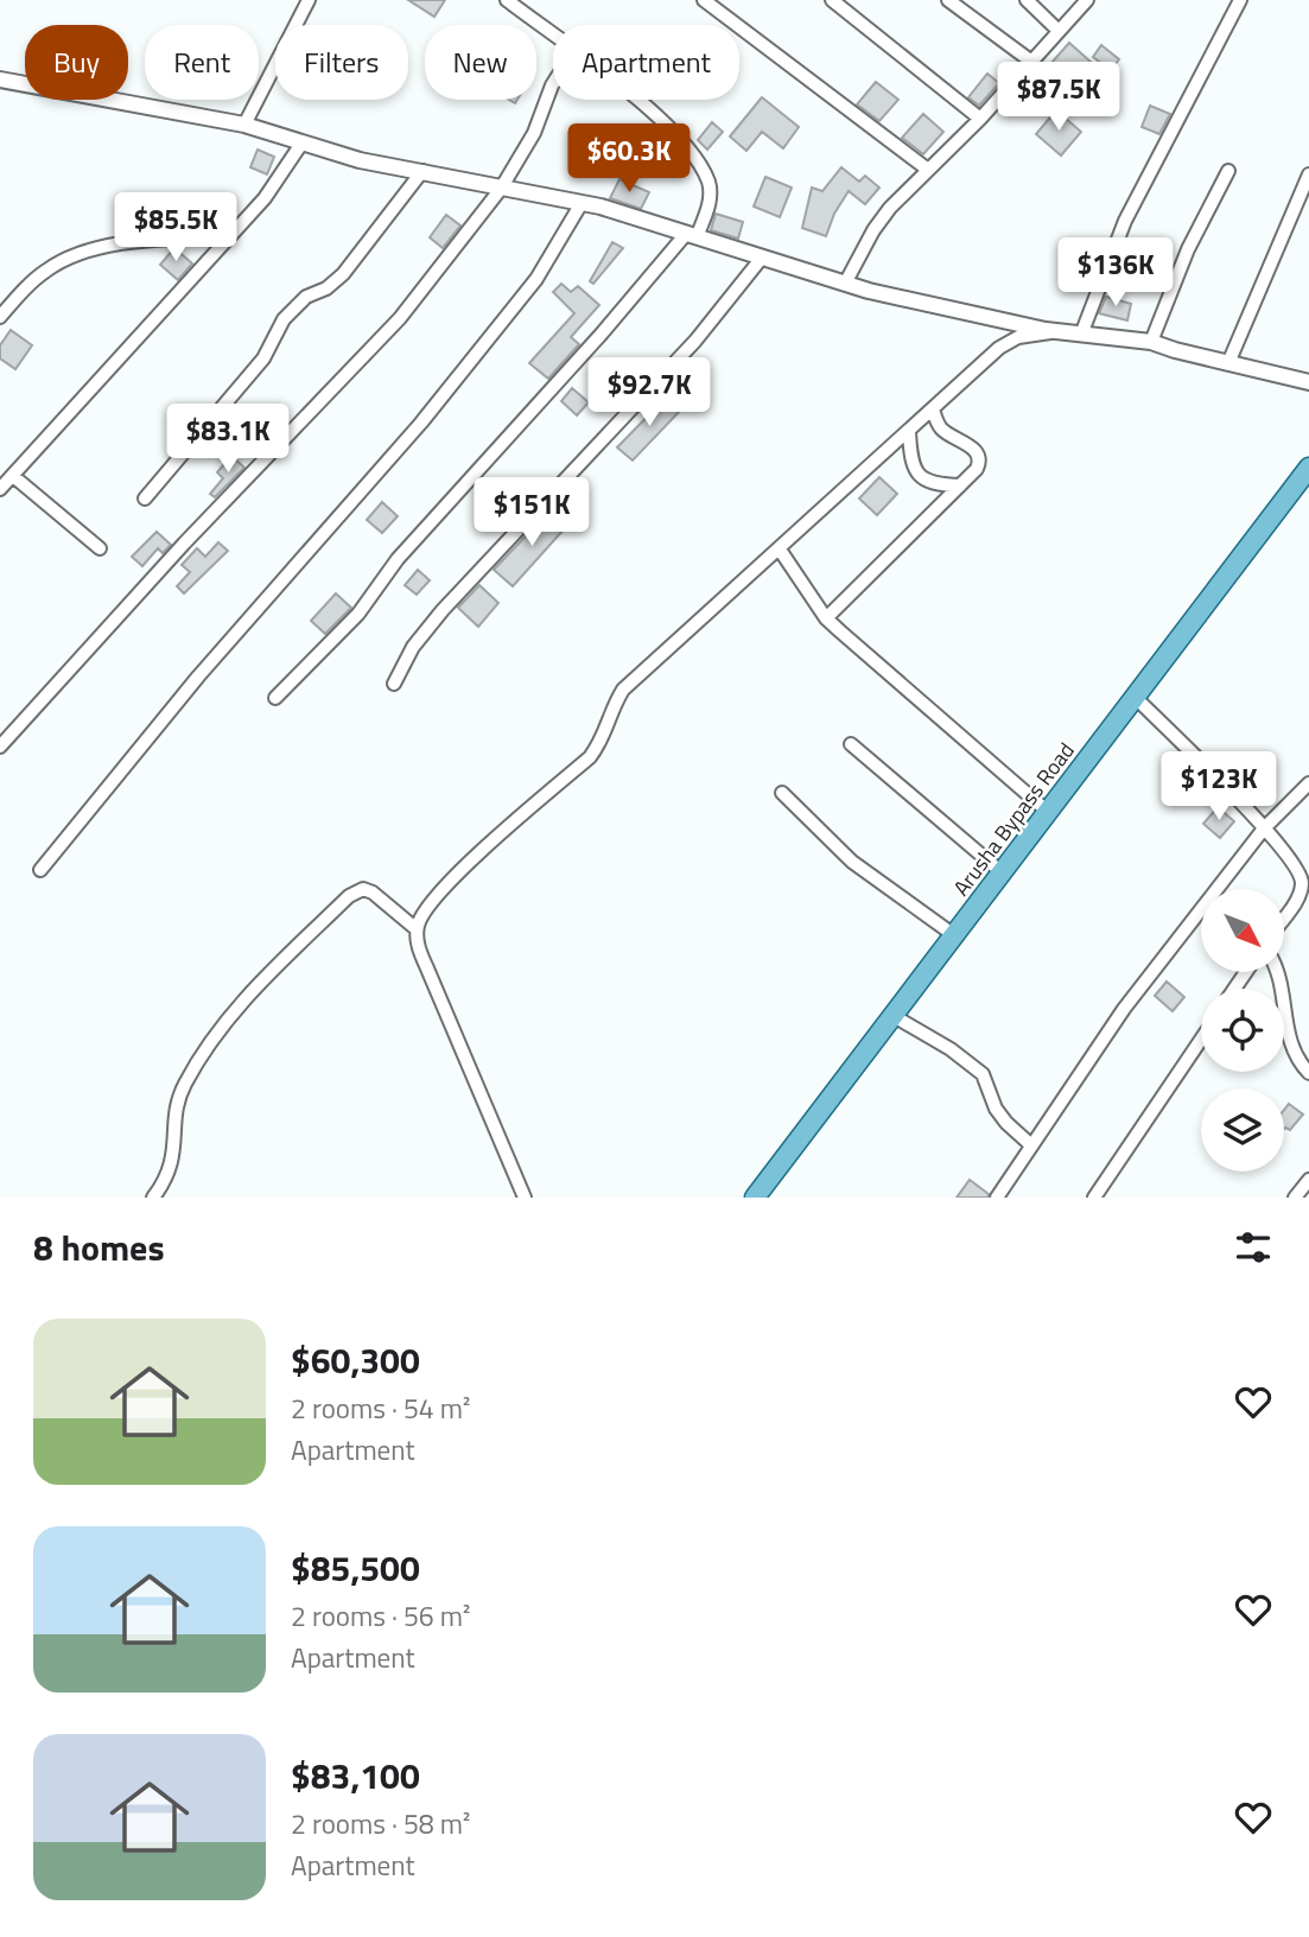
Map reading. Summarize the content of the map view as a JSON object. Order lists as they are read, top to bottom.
{
  "streets": {
    "main road": ["Arusha Bypass Road"]
  },
  "north": "bottom right",
  "page": {
    "chip": [
      "Buy",
      "Rent",
      "Filters",
      "New",
      "Apartment"
    ],
    "price": [
      "$87.5K",
      "$60.3K",
      "$85.5K",
      "$136K",
      "$92.7K",
      "$83.1K",
      "$151K",
      "$123K"
    ],
    "heading": "8 homes",
    "list": [
      {
        "name": "$60,300",
        "note": "2 rooms · 54 m² · Apartment"
      },
      {
        "name": "$85,500",
        "note": "2 rooms · 56 m² · Apartment"
      },
      {
        "name": "$83,100",
        "note": "2 rooms · 58 m² · Apartment"
      }
    ]
  }
}
